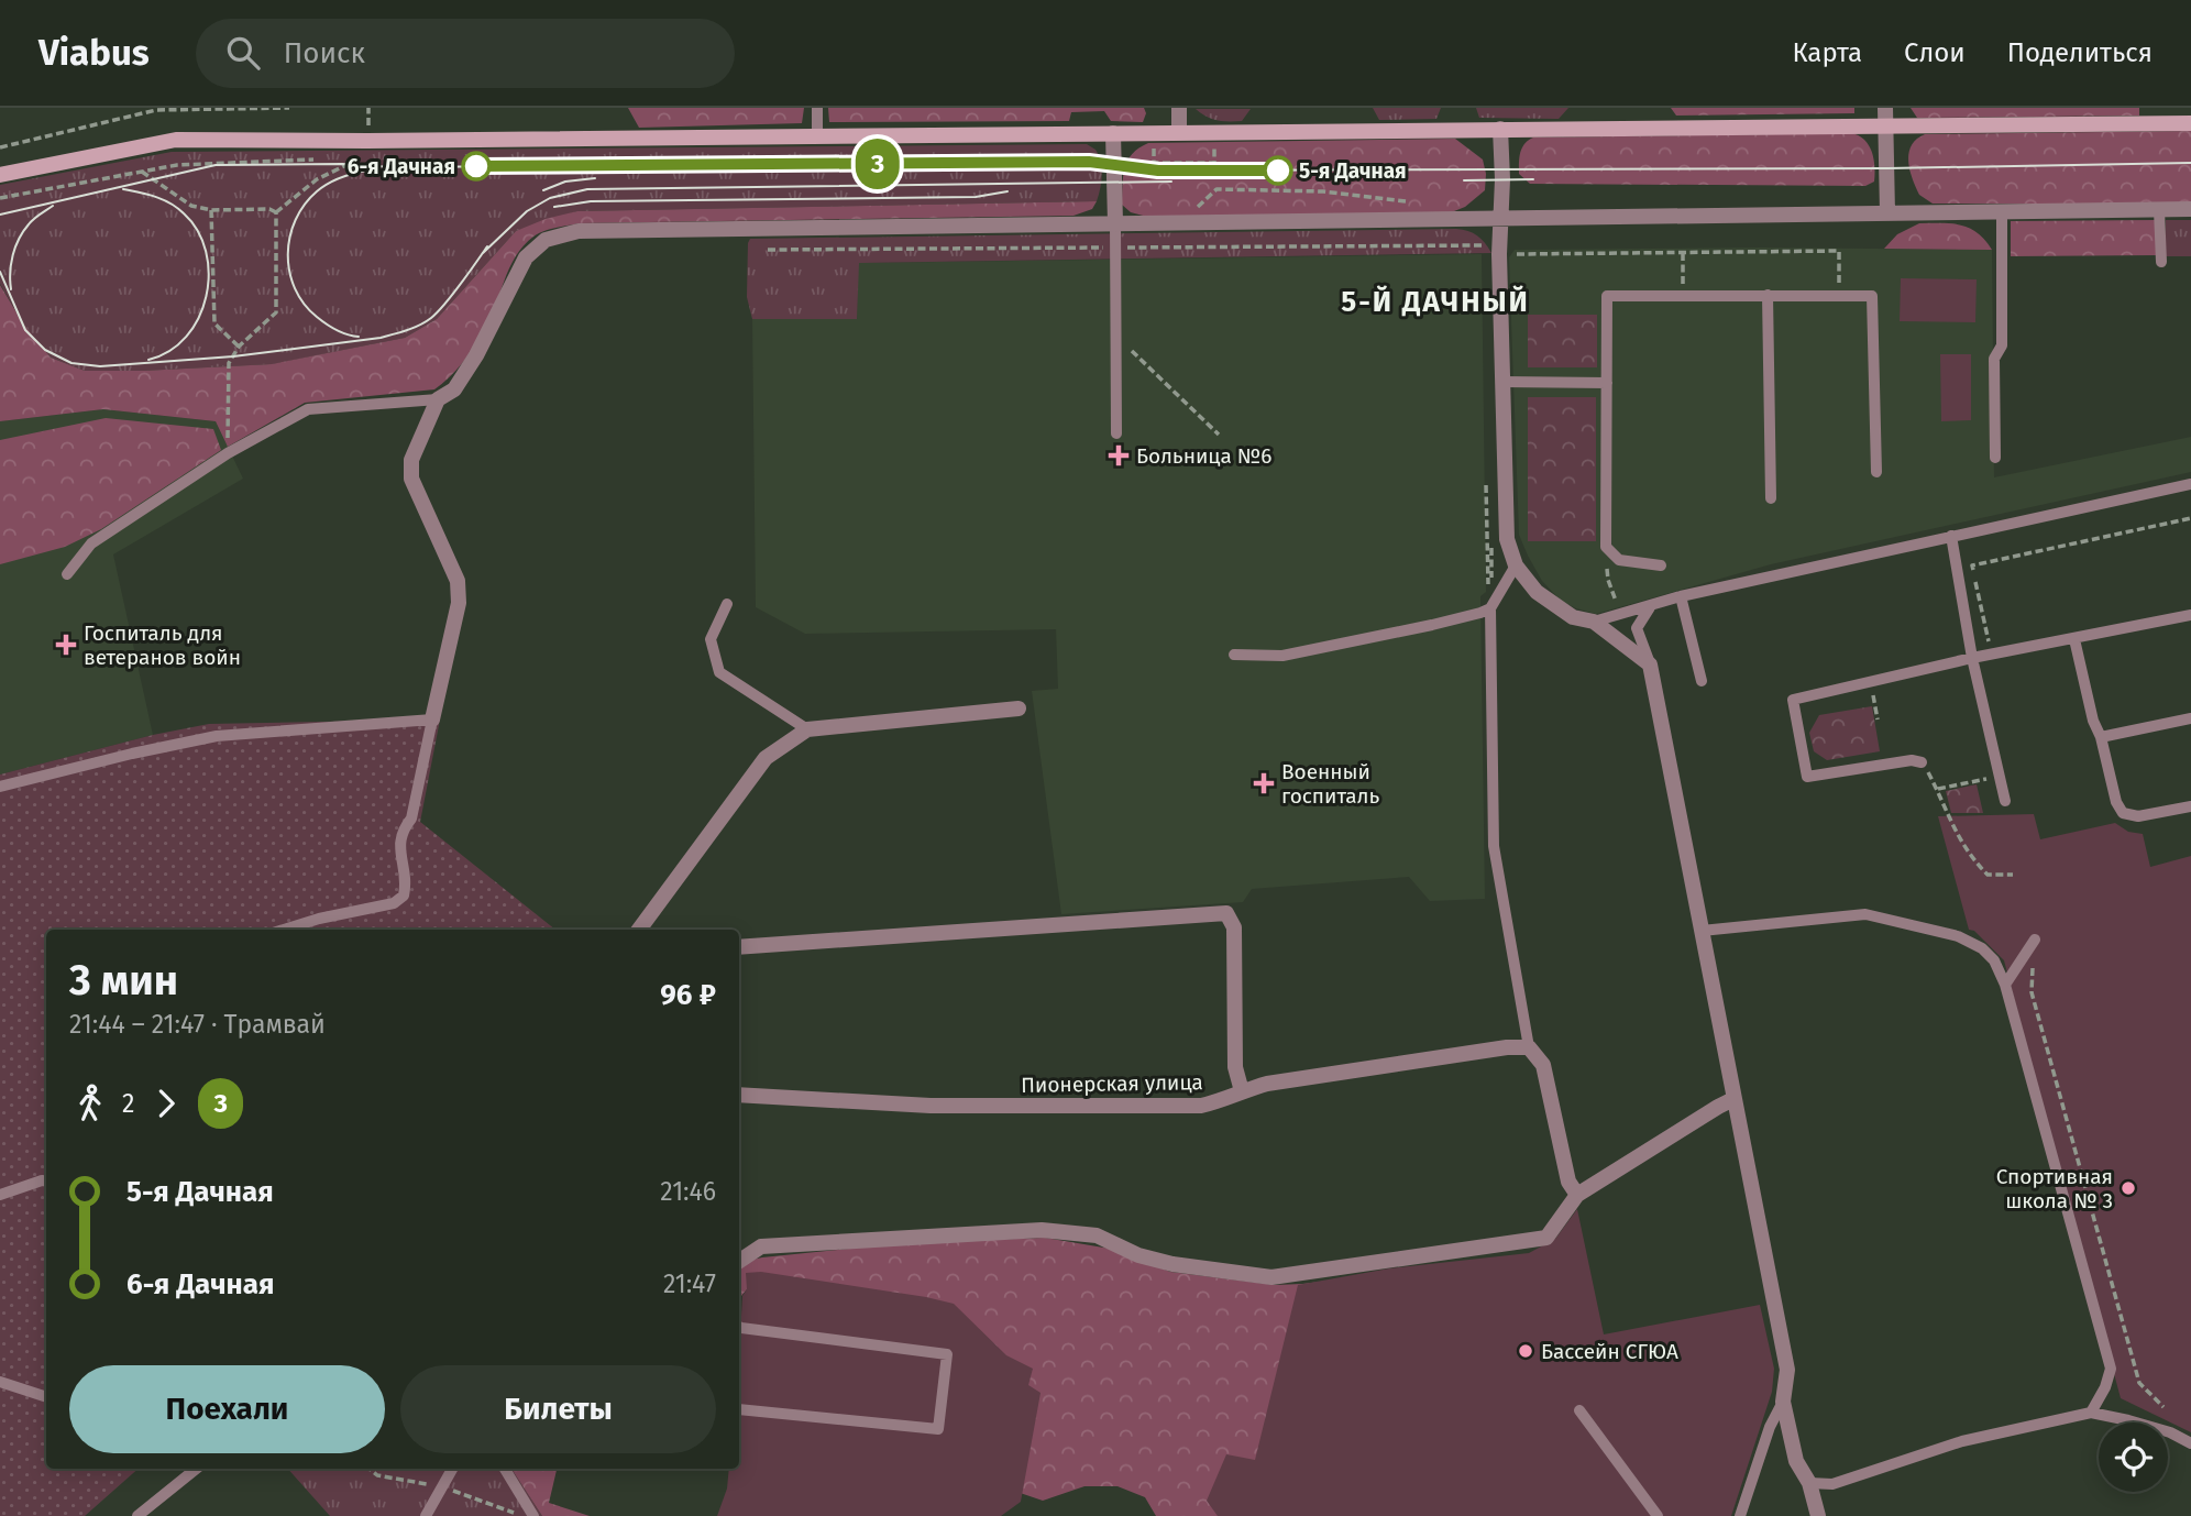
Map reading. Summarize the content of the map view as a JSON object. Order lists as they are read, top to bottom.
{
  "streets": {
    "street": ["Пионерская улица"]
  },
  "districts": ["5-Й ДАЧНЫЙ"],
  "places": {
    "other": [
      "6-я Дачная",
      "5-я Дачная",
      "Спортивная школа № 3",
      "Бассейн СГЮА"
    ],
    "health": ["Больница №6", "Госпиталь для ветеранов войн", "Военный госпиталь"]
  },
  "lines": ["tram line 3"],
  "page": {
    "header": "Viabus",
    "search": "Поиск",
    "nav": ["Карта", "Слои", "Поделиться"],
    "on_map": "3",
    "heading": ["3 мин", "21:44 – 21:47 · Трамвай", "96 ₽"],
    "legs": ["2", "3"],
    "list": [
      {
        "name": "5-я Дачная",
        "value": "21:46"
      },
      {
        "name": "6-я Дачная",
        "value": "21:47"
      }
    ],
    "buttons": ["Поехали", "Билеты"]
  }
}
